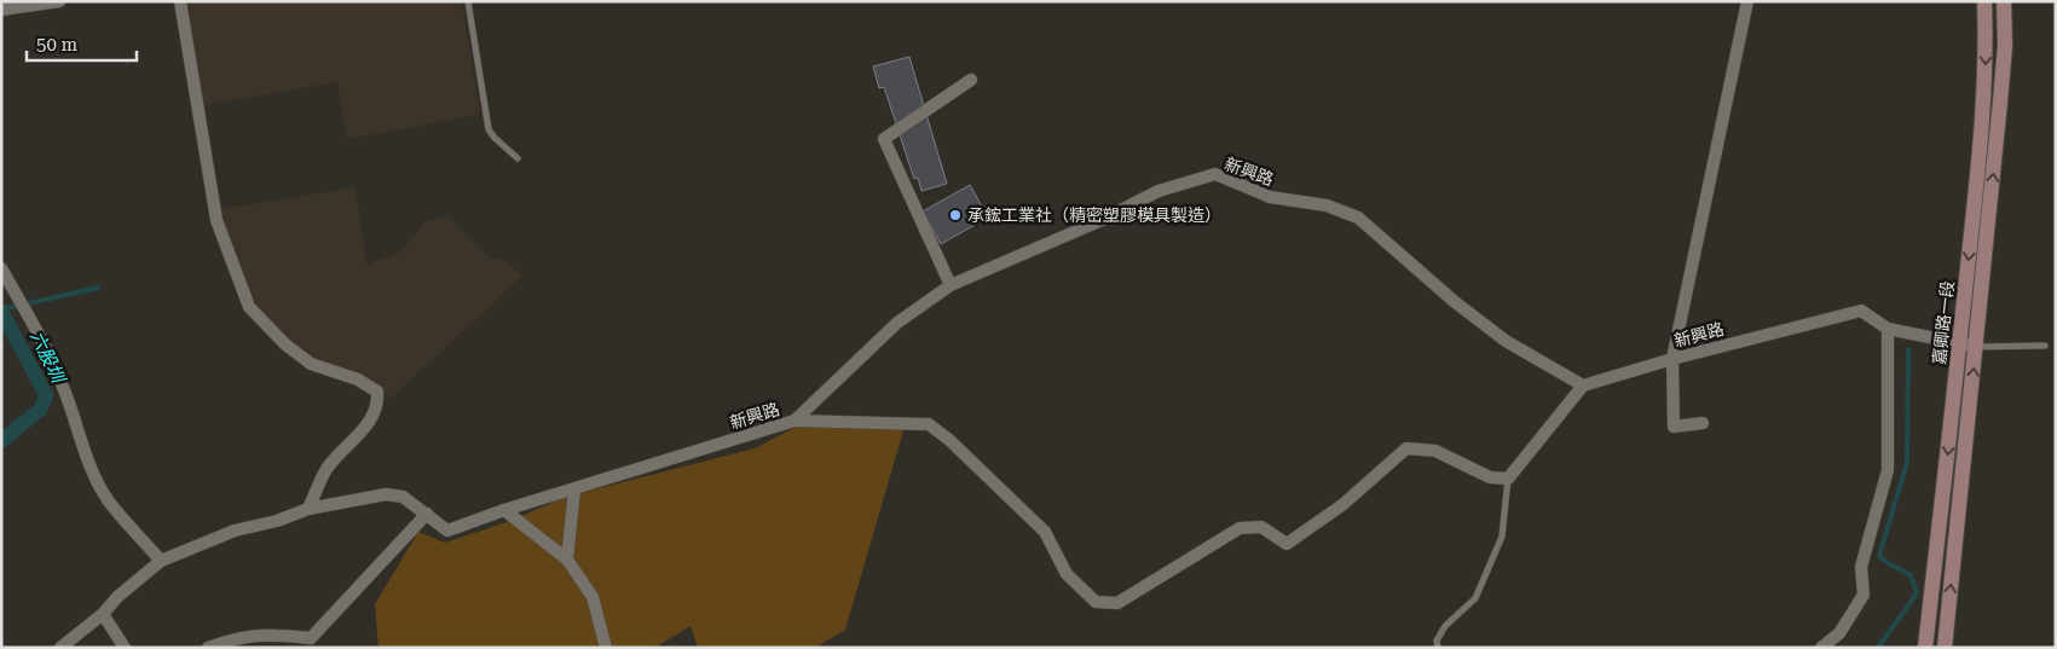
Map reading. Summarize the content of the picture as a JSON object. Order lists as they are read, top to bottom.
{
  "streets": {
    "street": ["新興路", "嘉卿路一段"]
  },
  "crossings": [
    ["新興路", "嘉卿路一段"]
  ],
  "water": ["六股圳"],
  "places": ["承鋐工業社（精密塑膠模具製造）"],
  "scale_bar": "50 m"
}
